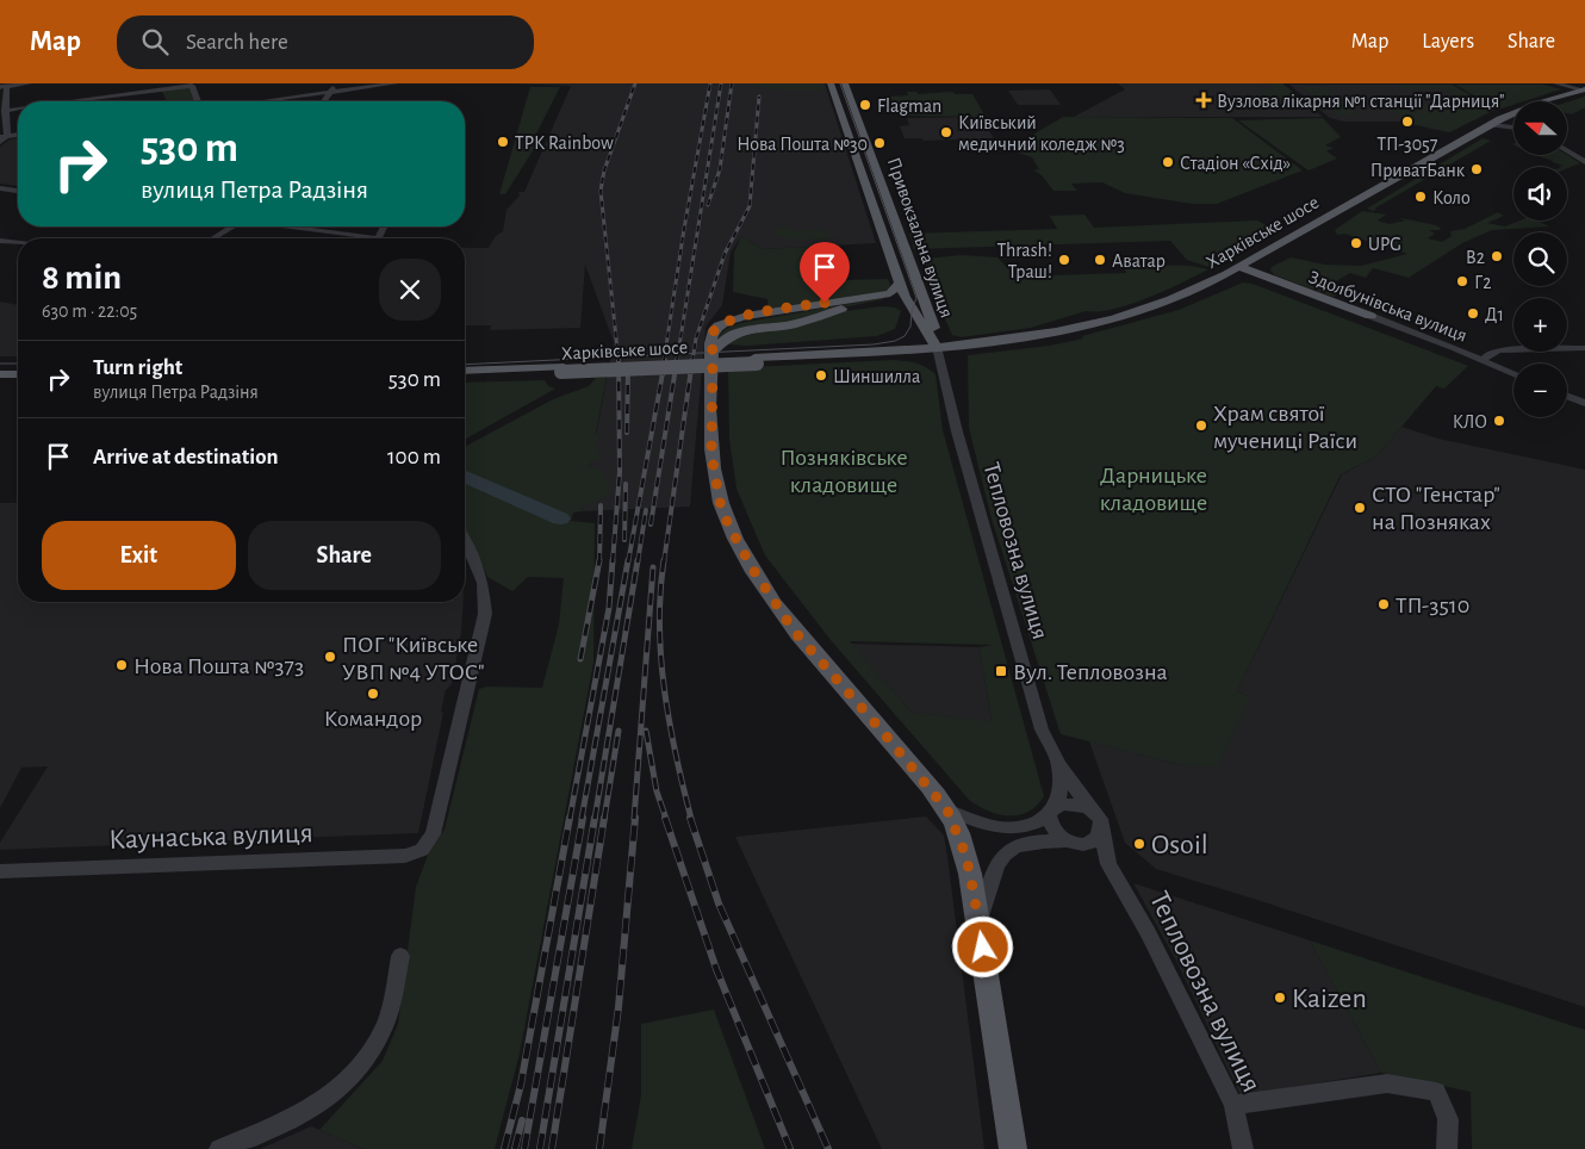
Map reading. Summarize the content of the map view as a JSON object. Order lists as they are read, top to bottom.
{
  "streets": {
    "main road": ["Харківське шосе", "Привокзальна вулиця", "Здолбунівська вулиця"],
    "street": ["Тепловозна вулиця", "Каунаська вулиця"]
  },
  "crossings": [
    ["Харківське шосе", "Привокзальна вулиця"],
    ["Харківське шосе", "Здолбунівська вулиця"],
    ["Харківське шосе", "Тепловозна вулиця"],
    ["Привокзальна вулиця", "Тепловозна вулиця"]
  ],
  "parks": ["Позняківське кладовище", "Дарницьке кладовище"],
  "places": {
    "health": ["Вузлова лікарня №1 станції \"Дарниця\""],
    "other": [
      "Flagman",
      "ТП-3057",
      "Київський медичний коледж №3",
      "ТРК Rainbow",
      "Нова Пошта №30",
      "Стадіон «Схід»",
      "ПриватБанк",
      "Коло",
      "UPG",
      "В2",
      "Thrash! Траш!",
      "Аватар",
      "Г2",
      "Д1",
      "Шиншилла",
      "КЛО",
      "Храм святої мучениці Раїси",
      "СТО \"Генстар\" на Позняках",
      "ТП-3510",
      "ПОГ \"Київське УВП №4 УТОС\"",
      "Нова Пошта №373",
      "Командор",
      "Osoil",
      "Kaizen"
    ],
    "transit": ["Вул. Тепловозна"]
  },
  "north": "left",
  "page": {
    "header": "Map",
    "search": "Search here",
    "nav": ["Map", "Layers", "Share"],
    "map_buttons": ["+", "−"],
    "turn": ["530 m", "вулиця Петра Радзіня"],
    "heading": ["8 min", "630 m · 22:05"],
    "list": [
      {
        "name": "Turn right",
        "note": "вулиця Петра Радзіня",
        "value": "530 m"
      },
      {
        "name": "Arrive at destination",
        "value": "100 m"
      }
    ],
    "buttons": ["Exit", "Share"]
  }
}
